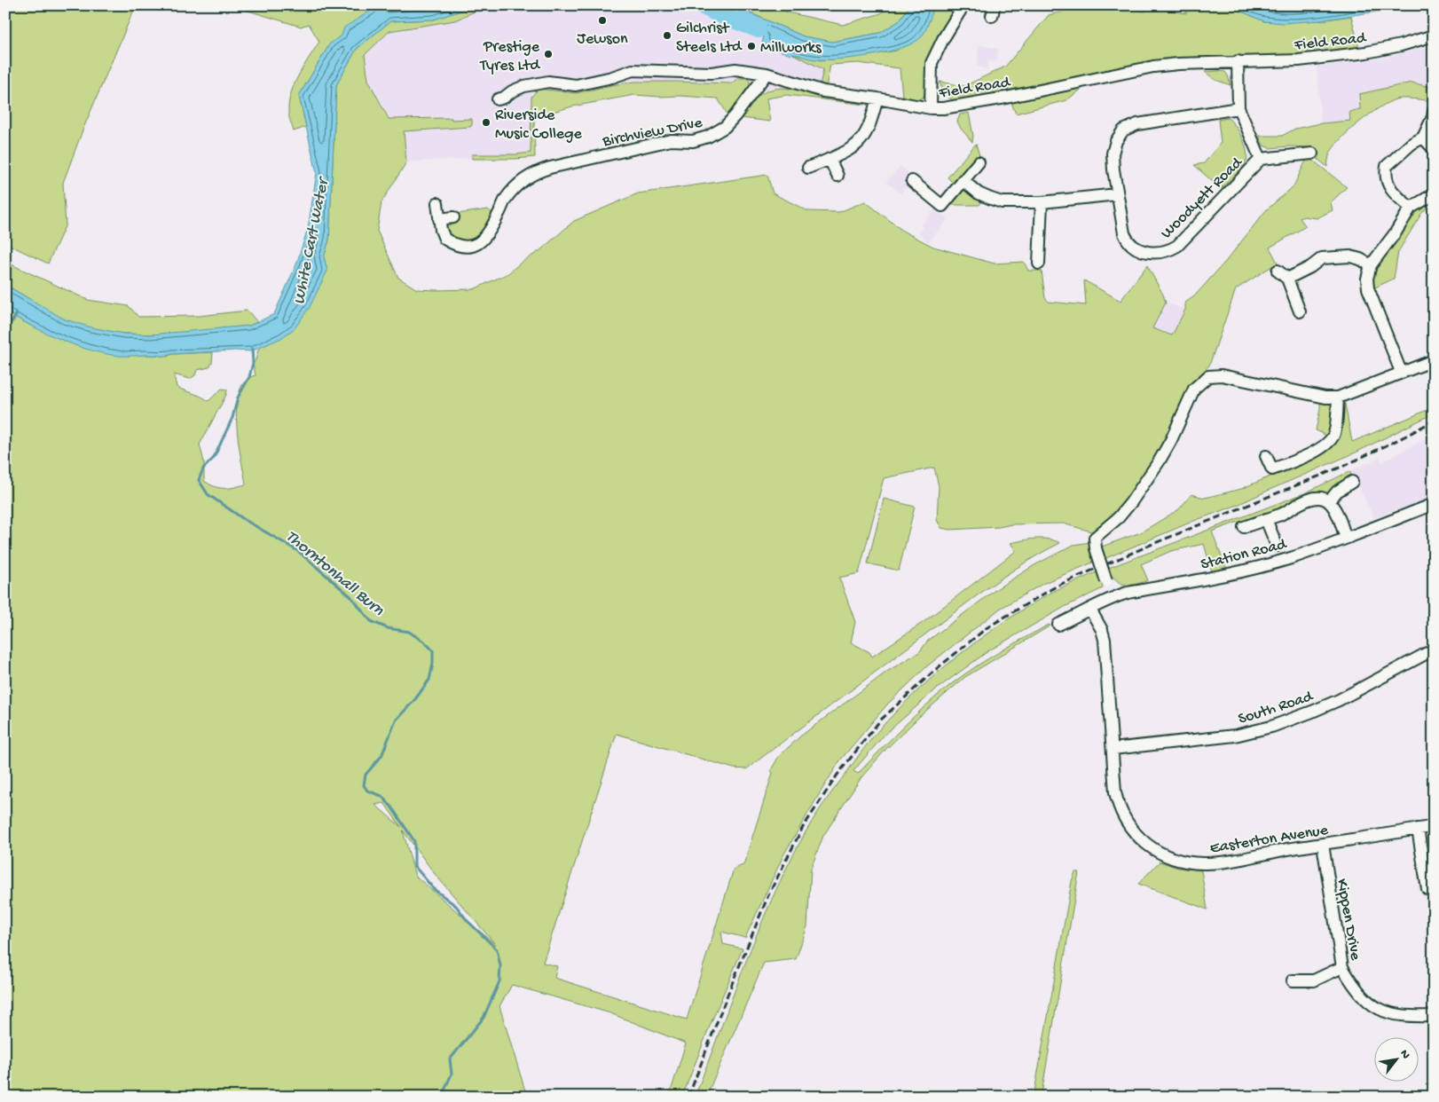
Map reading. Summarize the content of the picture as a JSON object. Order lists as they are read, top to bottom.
{
  "streets": {
    "street": [
      "Field Road",
      "Birchview Drive",
      "Woodyett Road",
      "Station Road",
      "South Road",
      "Easterton Avenue",
      "Kippen Drive"
    ]
  },
  "crossings": [
    ["Field Road", "Birchview Drive"],
    ["Field Road", "Woodyett Road"],
    ["Station Road", "Easterton Avenue"],
    ["South Road", "Easterton Avenue"],
    ["Easterton Avenue", "Kippen Drive"]
  ],
  "water": ["White Cart Water", "Thorntonhall Burn"],
  "places": [
    "Jewson",
    "Gilchrist Steels Ltd",
    "Millworks",
    "Prestige Tyres Ltd",
    "Riverside Music College"
  ],
  "north": "top right"
}
